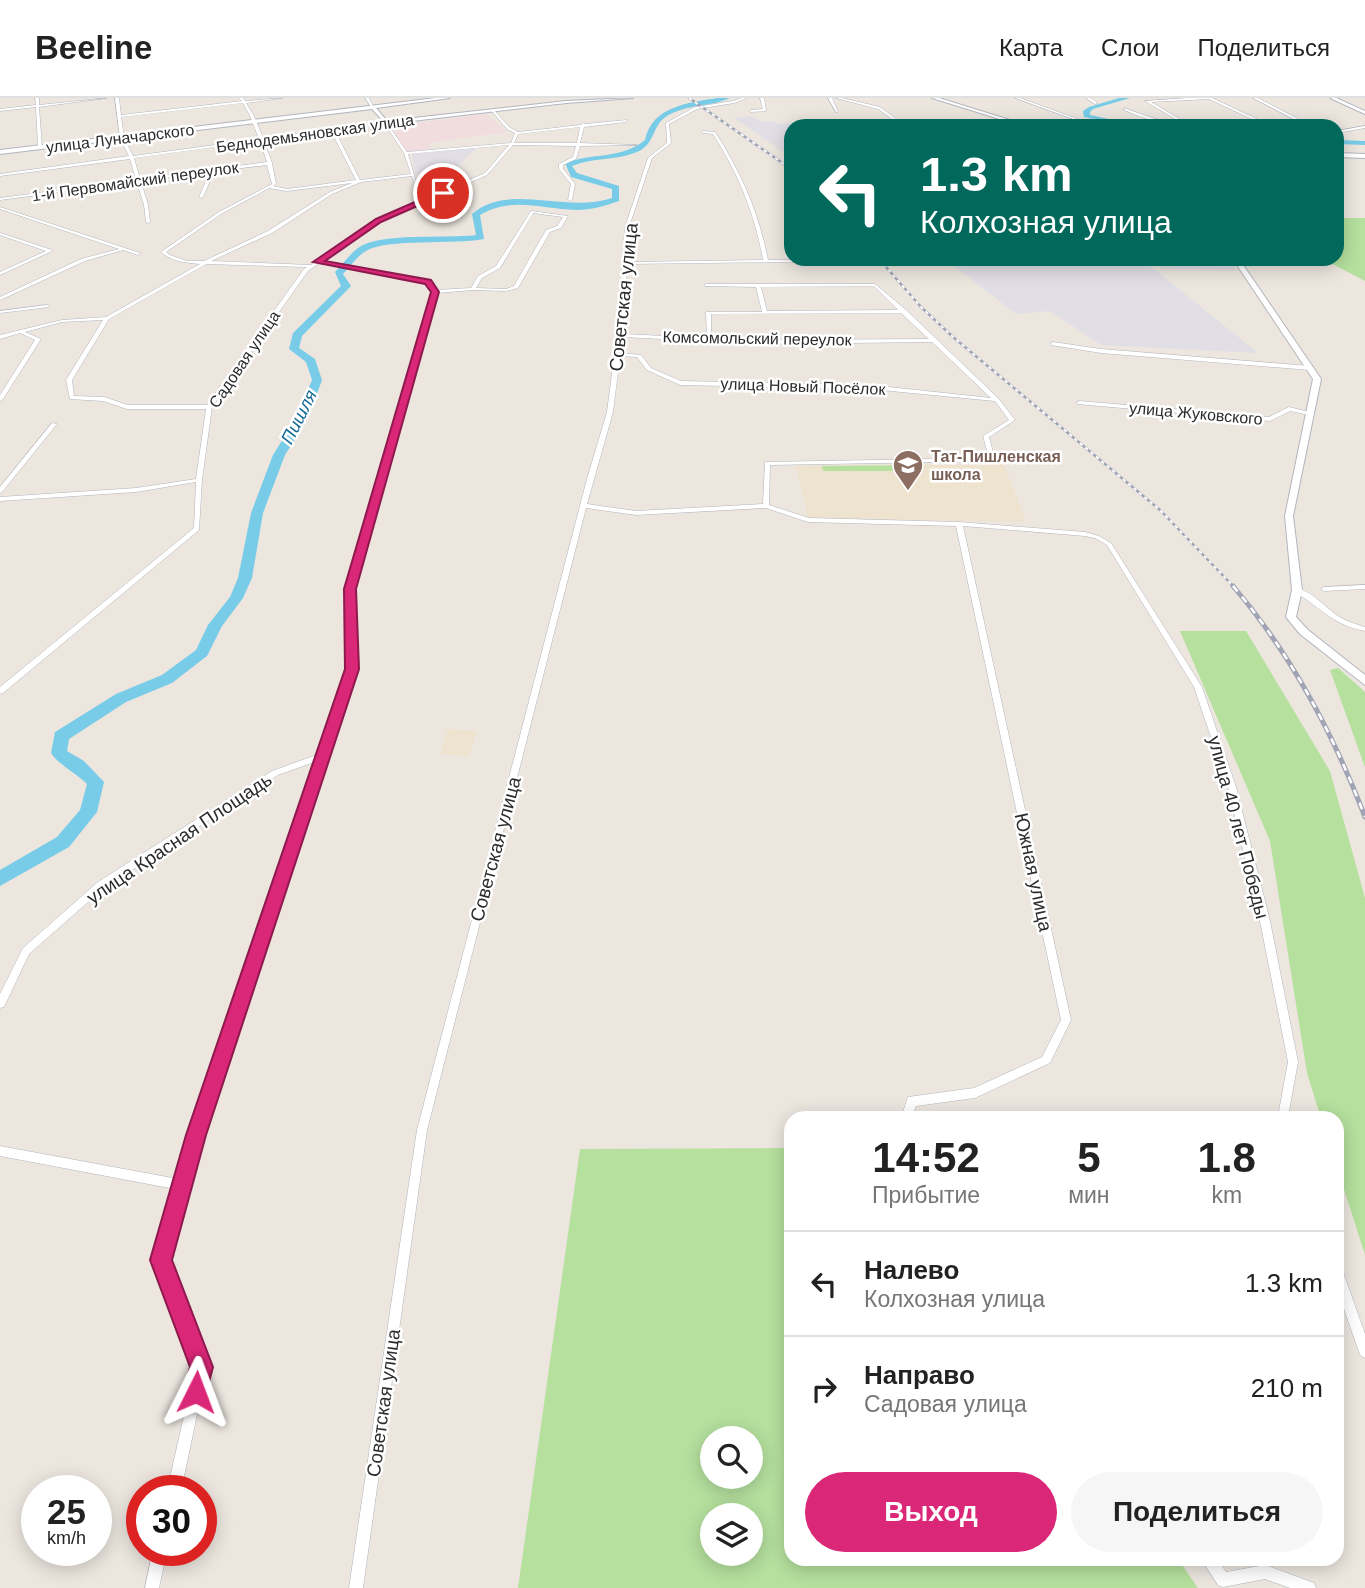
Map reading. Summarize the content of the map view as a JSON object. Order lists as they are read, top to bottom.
{
  "streets": {
    "main road": ["Беднодемьяновская улица", "улица Луначарского"],
    "street": [
      "1-й Первомайский переулок",
      "Советская улица",
      "Комсомольский переулок",
      "Садовая улица",
      "улица Новый Посёлок",
      "улица Жуковского",
      "улица 40 лет Победы",
      "улица Красная Площадь",
      "Южная улица"
    ]
  },
  "crossings": [
    ["Советская улица", "Комсомольский переулок"],
    ["Советская улица", "улица Новый Посёлок"],
    ["улица 40 лет Победы", "Южная улица"]
  ],
  "water": ["Пишля"],
  "places": {
    "school or university": ["Тат-Пишленская школа"]
  },
  "page": {
    "header": "Beeline",
    "nav": ["Карта", "Слои", "Поделиться"],
    "turn": ["1.3 km", "Колхозная улица"],
    "eta": [
      "14:52",
      "Прибытие",
      "5",
      "мин",
      "1.8",
      "km"
    ],
    "list": [
      {
        "name": "Налево",
        "note": "Колхозная улица",
        "value": "1.3 km"
      },
      {
        "name": "Направо",
        "note": "Садовая улица",
        "value": "210 m"
      }
    ],
    "buttons": ["Выход", "Поделиться"],
    "speed": "25 km/h",
    "limit": "30"
  }
}
